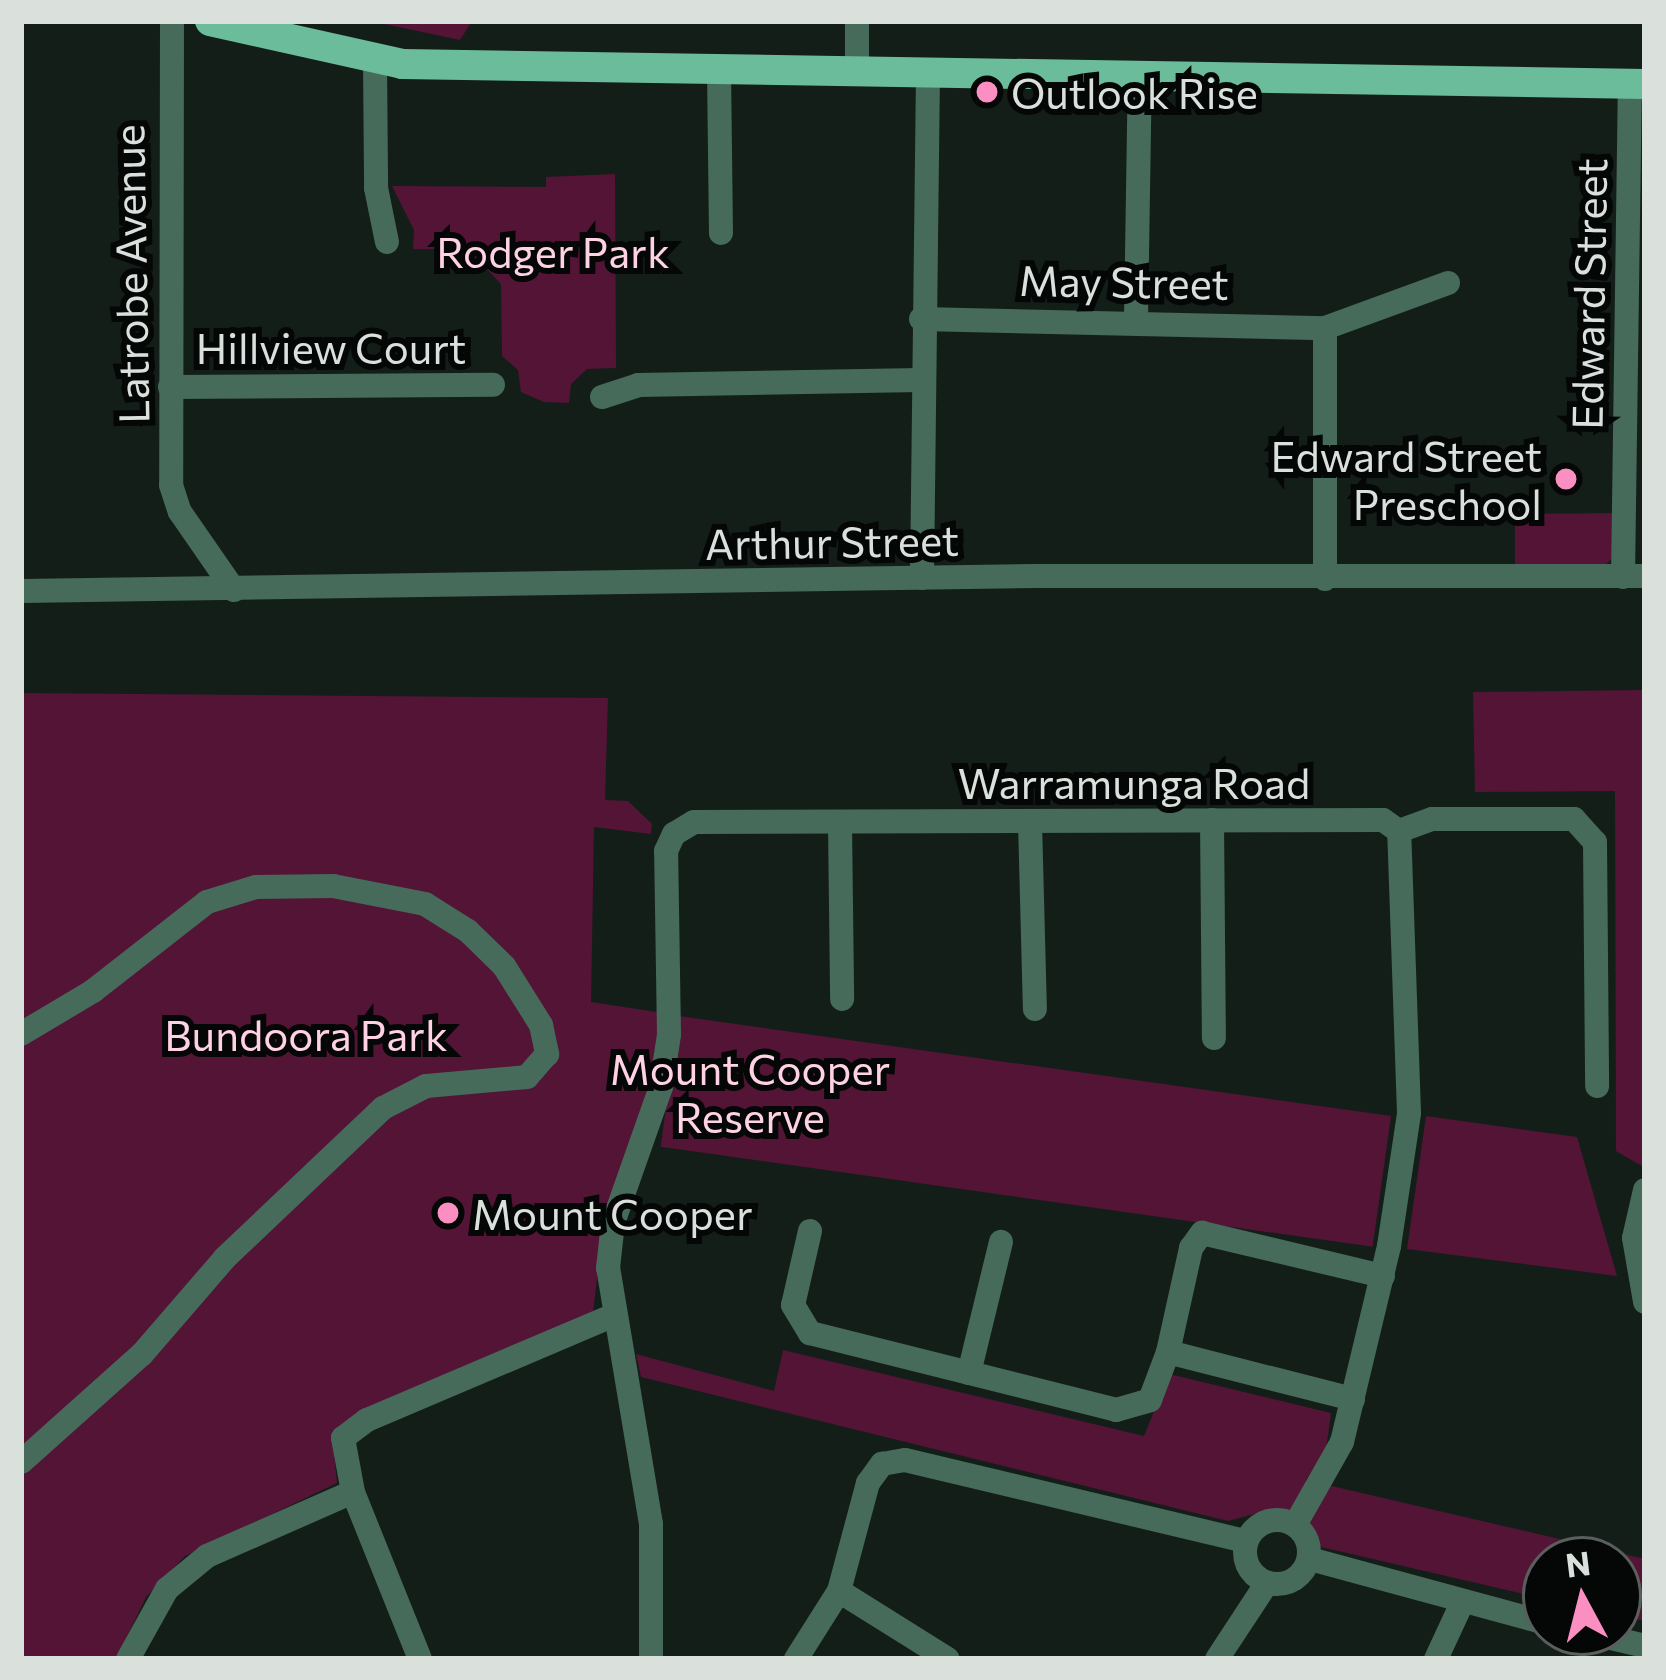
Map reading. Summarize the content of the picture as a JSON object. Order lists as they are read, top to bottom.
{
  "streets": {
    "street": [
      "Latrobe Avenue",
      "May Street",
      "Edward Street",
      "Hillview Court",
      "Arthur Street",
      "Warramunga Road"
    ]
  },
  "crossings": [
    ["Latrobe Avenue", "Hillview Court"],
    ["Latrobe Avenue", "Arthur Street"],
    ["Edward Street", "Arthur Street"]
  ],
  "parks": ["Rodger Park", "Bundoora Park", "Mount Cooper Reserve"],
  "places": ["Outlook Rise", "Edward Street Preschool", "Mount Cooper"],
  "north": "top"
}
